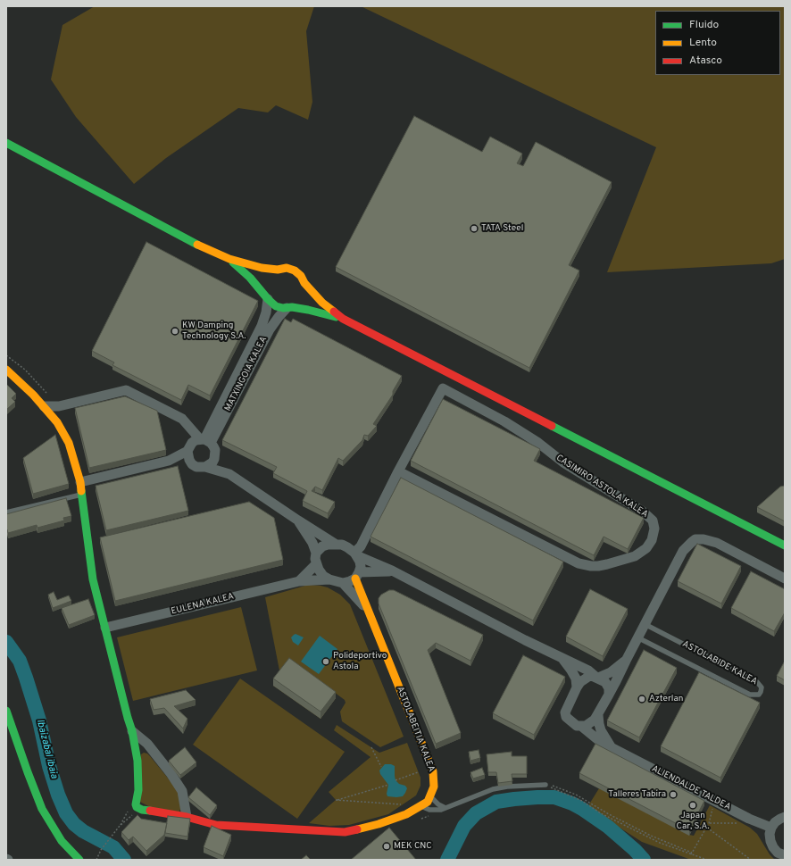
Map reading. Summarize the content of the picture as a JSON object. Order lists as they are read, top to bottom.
{
  "streets": {
    "street": [
      "MATXINGOIA KALEA",
      "CASIMIRO ASTOLA KALEA",
      "EULENA KALEA",
      "ASTOLABEITIA KALEA",
      "ALIENDALDE TALDEA"
    ],
    "lane": ["ASTOLABIDE KALEA"]
  },
  "crossings": [
    ["CASIMIRO ASTOLA KALEA", "EULENA KALEA"],
    ["CASIMIRO ASTOLA KALEA", "ASTOLABEITIA KALEA"],
    ["EULENA KALEA", "ASTOLABEITIA KALEA"],
    ["ASTOLABIDE KALEA", "ALIENDALDE TALDEA"]
  ],
  "water": ["Ibaizabal ibaia"],
  "places": [
    "TATA Steel",
    "KW Damping Technology S.A.",
    "Polideportivo Astola",
    "Azterlan",
    "Talleres Tabira",
    "Japan Car, S.A.",
    "MEK CNC"
  ],
  "legend": ["Fluido", "Lento", "Atasco"]
}
